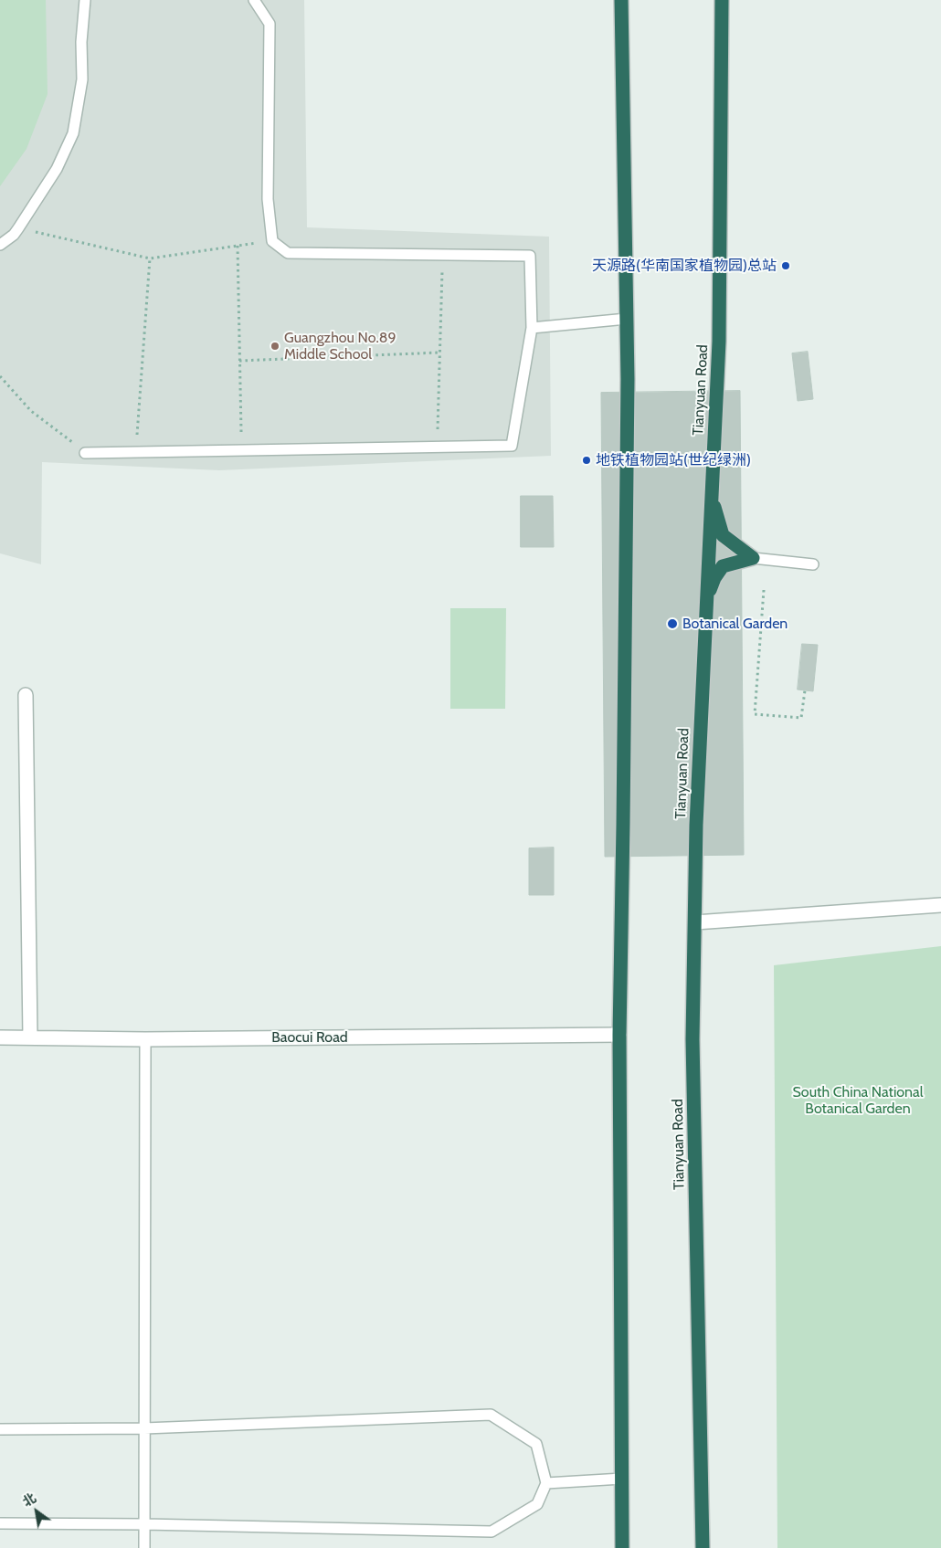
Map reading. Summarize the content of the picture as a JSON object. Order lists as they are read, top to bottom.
{
  "streets": {
    "highway": ["Tianyuan Road"],
    "street": ["Baocui Road"]
  },
  "parks": ["South China National Botanical Garden"],
  "places": [
    "天源路(华南国家植物园)总站",
    "Guangzhou No.89 Middle School",
    "地铁植物园站(世纪绿洲)",
    "Botanical Garden"
  ],
  "north": "top left"
}
